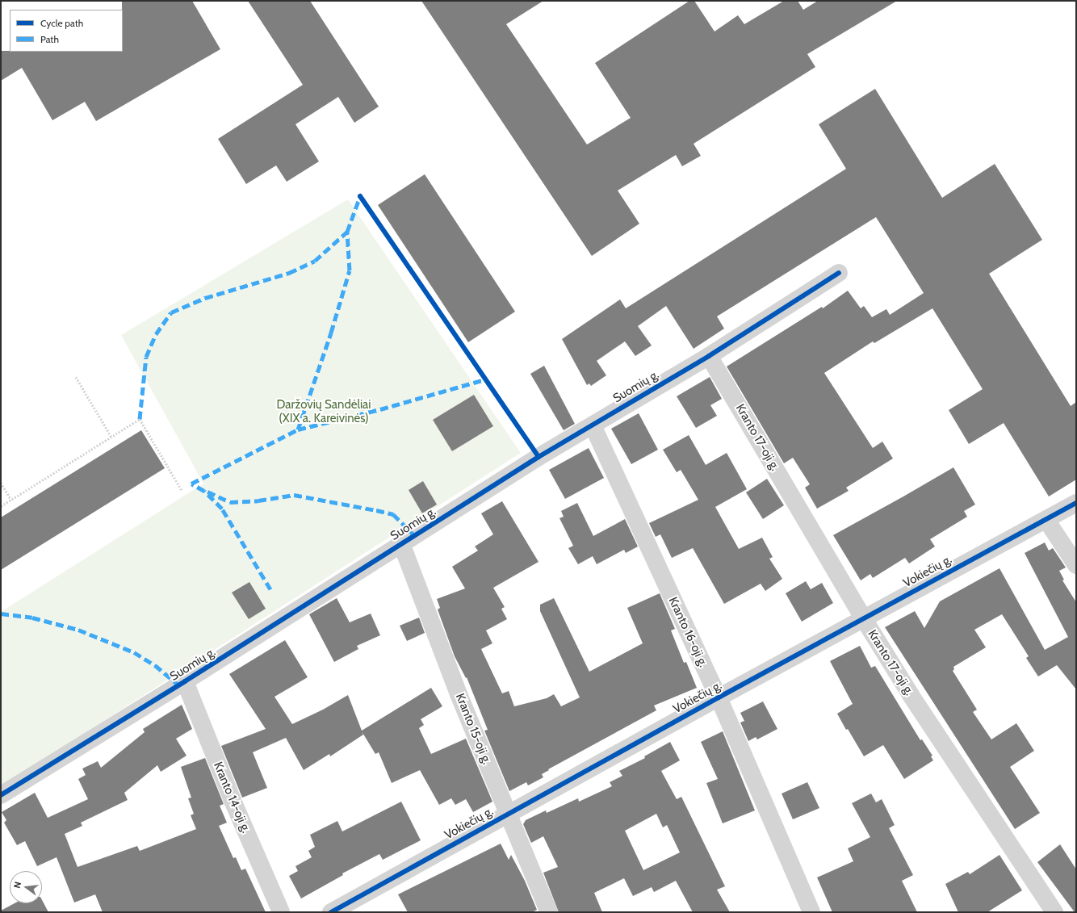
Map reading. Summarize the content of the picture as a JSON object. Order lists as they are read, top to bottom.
{
  "streets": {
    "street": [
      "Suomių g.",
      "Kranto 17-oji g.",
      "Vokiečių g.",
      "Kranto 16-oji g.",
      "Kranto 15-oji g.",
      "Kranto 14-oji g."
    ]
  },
  "crossings": [
    ["Suomių g.", "Kranto 17-oji g."],
    ["Suomių g.", "Kranto 16-oji g."],
    ["Suomių g.", "Kranto 15-oji g."],
    ["Suomių g.", "Kranto 14-oji g."],
    ["Kranto 17-oji g.", "Vokiečių g."],
    ["Vokiečių g.", "Kranto 16-oji g."],
    ["Vokiečių g.", "Kranto 15-oji g."]
  ],
  "parks": ["Daržovių Sandėliai (XIX a. Kareivinės)"],
  "legend": ["Cycle path", "Path"],
  "north": "left"
}
